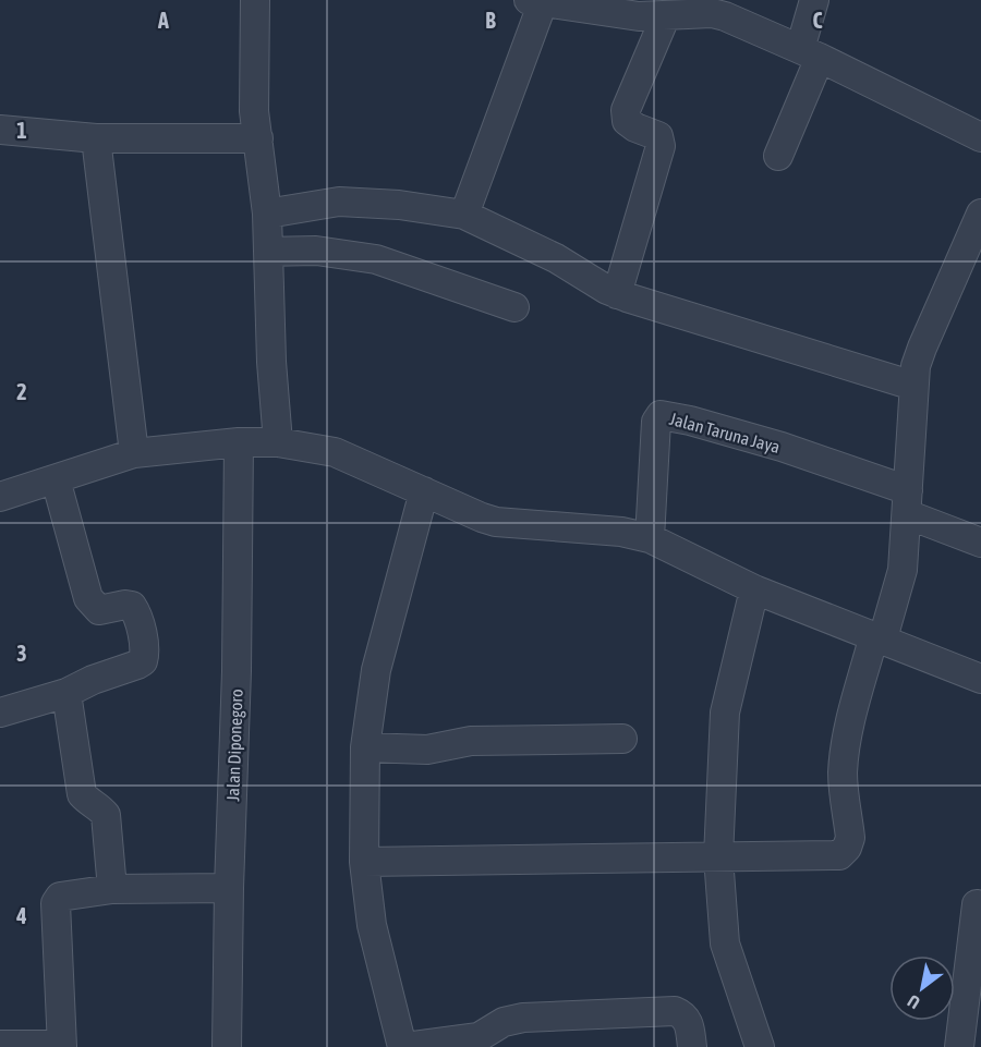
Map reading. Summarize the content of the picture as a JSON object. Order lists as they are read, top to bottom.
{
  "streets": {
    "street": ["Jalan Taruna Jaya", "Jalan Diponegoro"]
  },
  "north": "bottom left",
  "grid": {
    "columns": ["A", "B", "C"],
    "rows": [
      "1",
      "2",
      "3",
      "4"
    ]
  }
}
